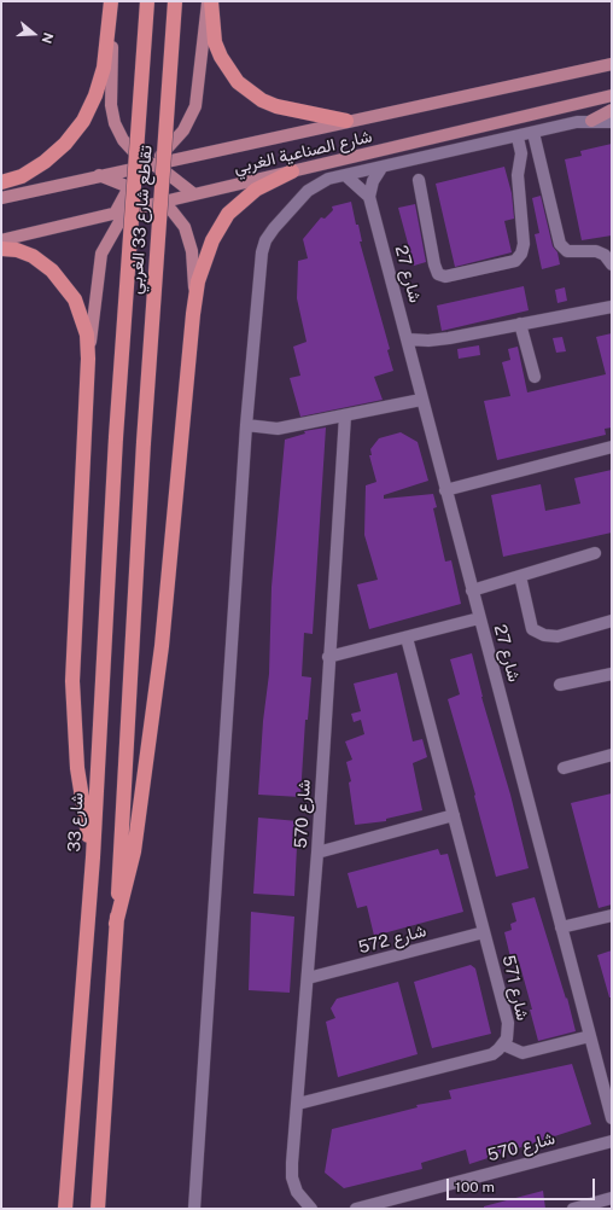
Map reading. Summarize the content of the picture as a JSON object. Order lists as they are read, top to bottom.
{
  "streets": {
    "highway": ["تقاطع شارع 33 الغربي", "شارع 33"],
    "main road": ["شارع الصناعية الغربي"],
    "street": [
      "شارع 27",
      "شارع 570",
      "شارع 572",
      "شارع 571"
    ]
  },
  "crossings": [
    ["تقاطع شارع 33 الغربي", "شارع 33"],
    ["شارع 570", "شارع 572"],
    ["شارع 570", "شارع 571"],
    ["شارع 572", "شارع 571"]
  ],
  "scale_bar": "100 m",
  "north": "right"
}
